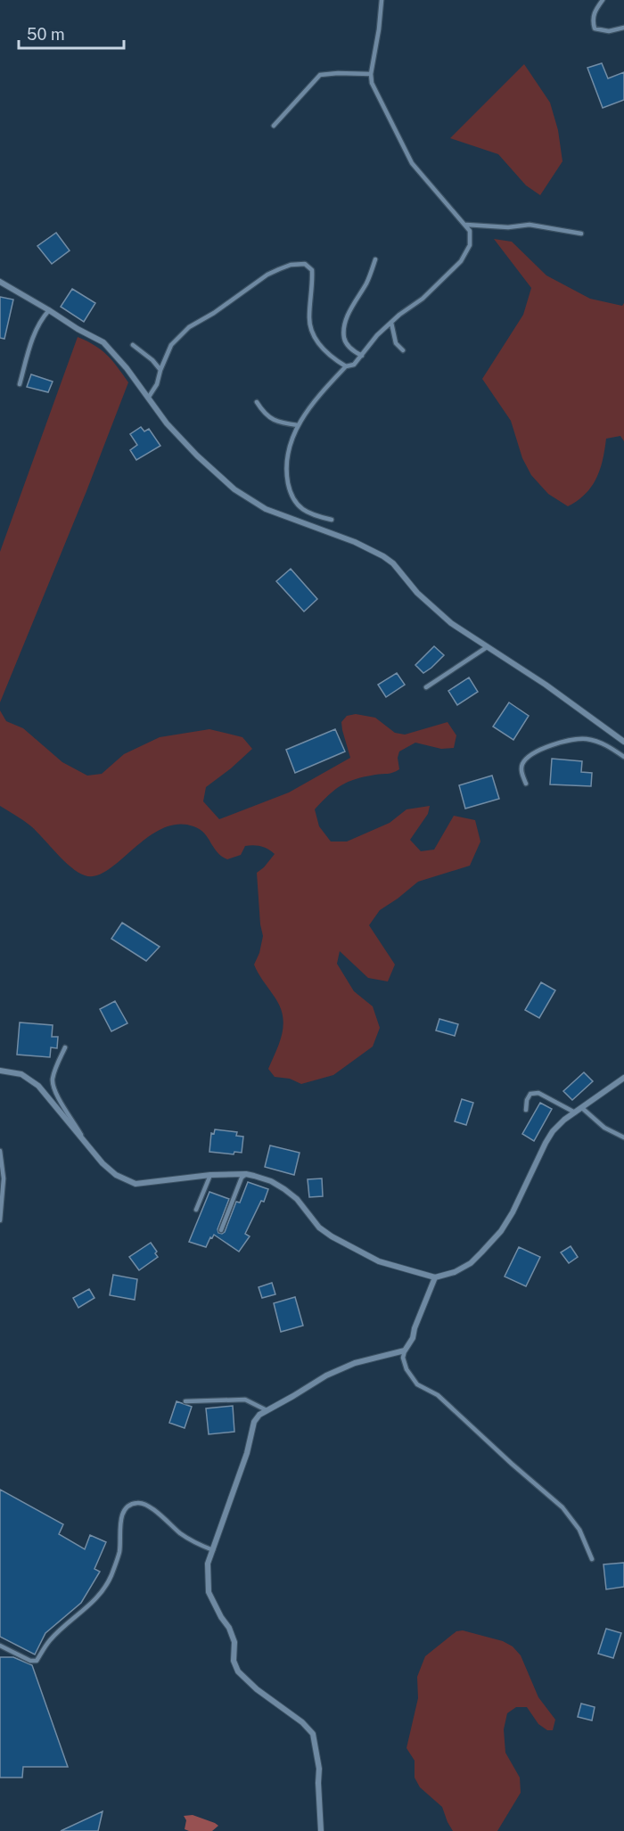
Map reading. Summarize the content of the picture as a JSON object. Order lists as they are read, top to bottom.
{
  "scale_bar": "50 m"
}
